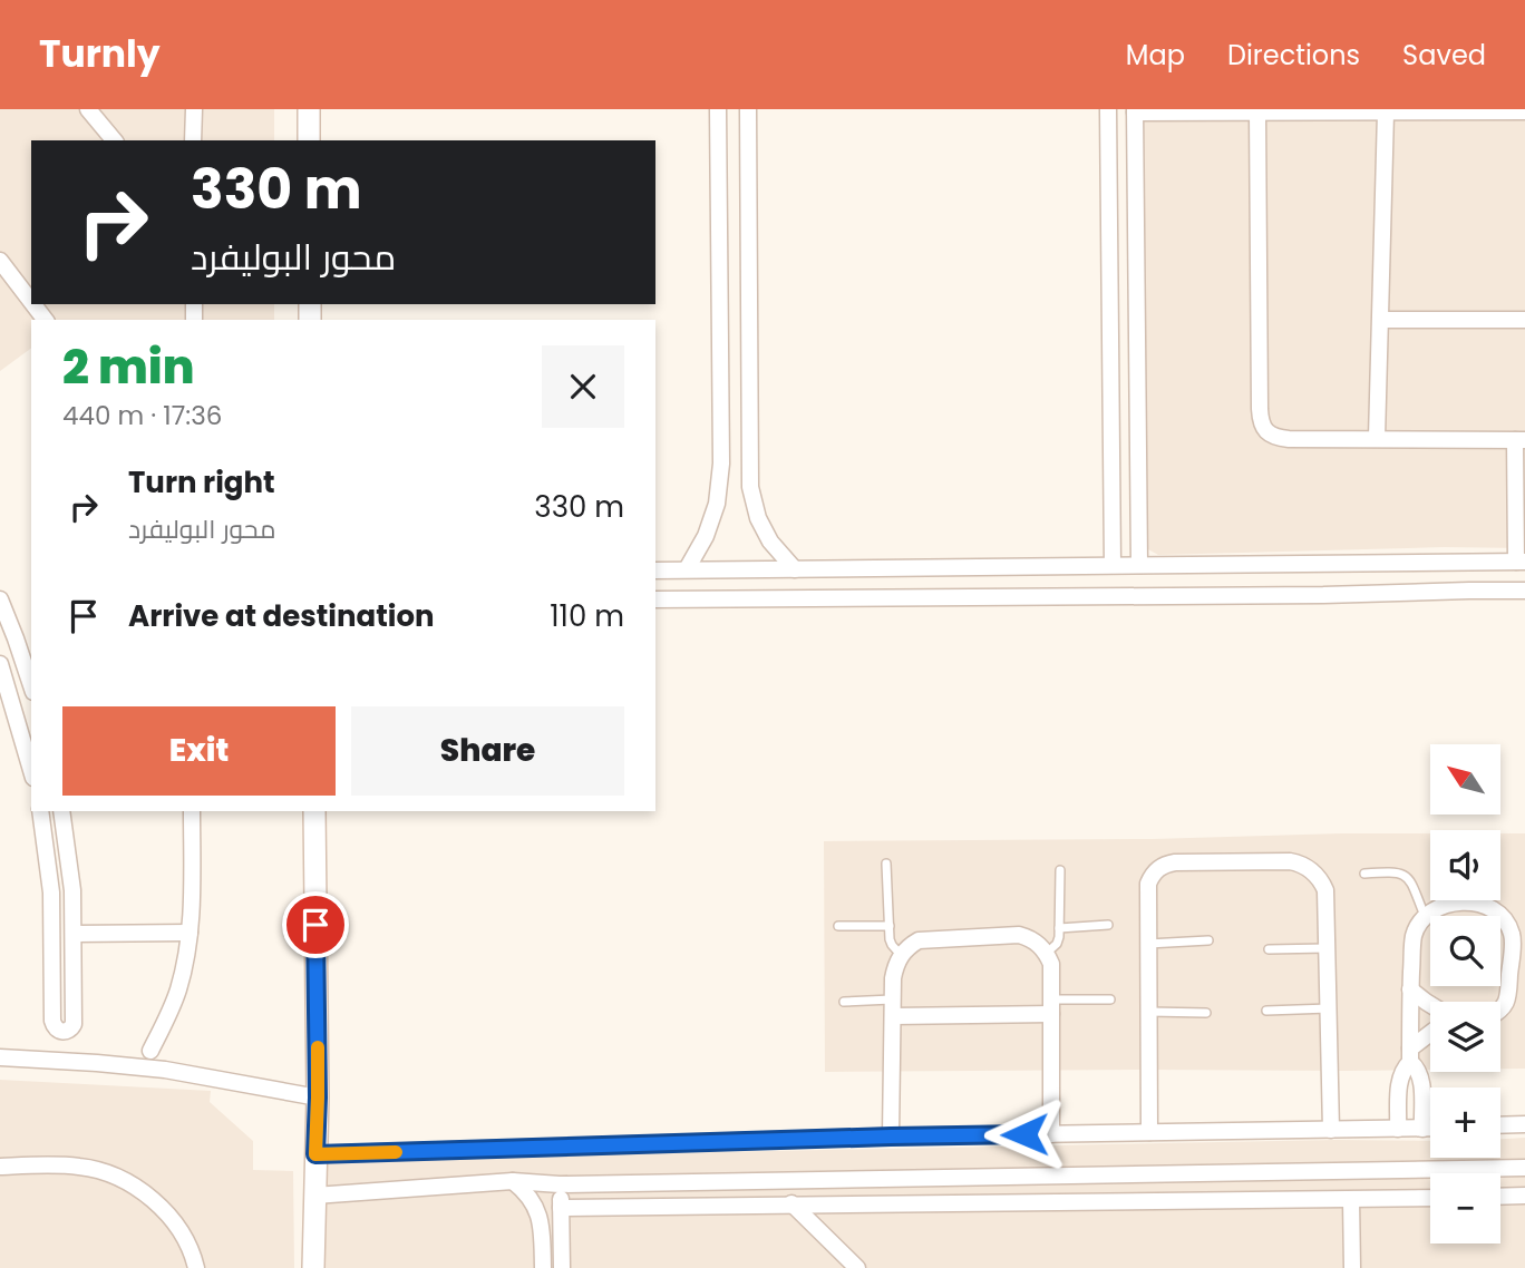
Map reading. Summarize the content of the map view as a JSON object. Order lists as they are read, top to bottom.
{
  "north": "top left",
  "page": {
    "header": "Turnly",
    "nav": ["Map", "Directions", "Saved"],
    "turn": ["330 m", "محور البوليفرد"],
    "heading": ["2 min", "440 m · 17:36"],
    "list": [
      {
        "name": "Turn right",
        "note": "محور البوليفرد",
        "value": "330 m"
      },
      {
        "name": "Arrive at destination",
        "value": "110 m"
      }
    ],
    "buttons": ["Exit", "Share"],
    "map_buttons": ["+", "−"]
  }
}
